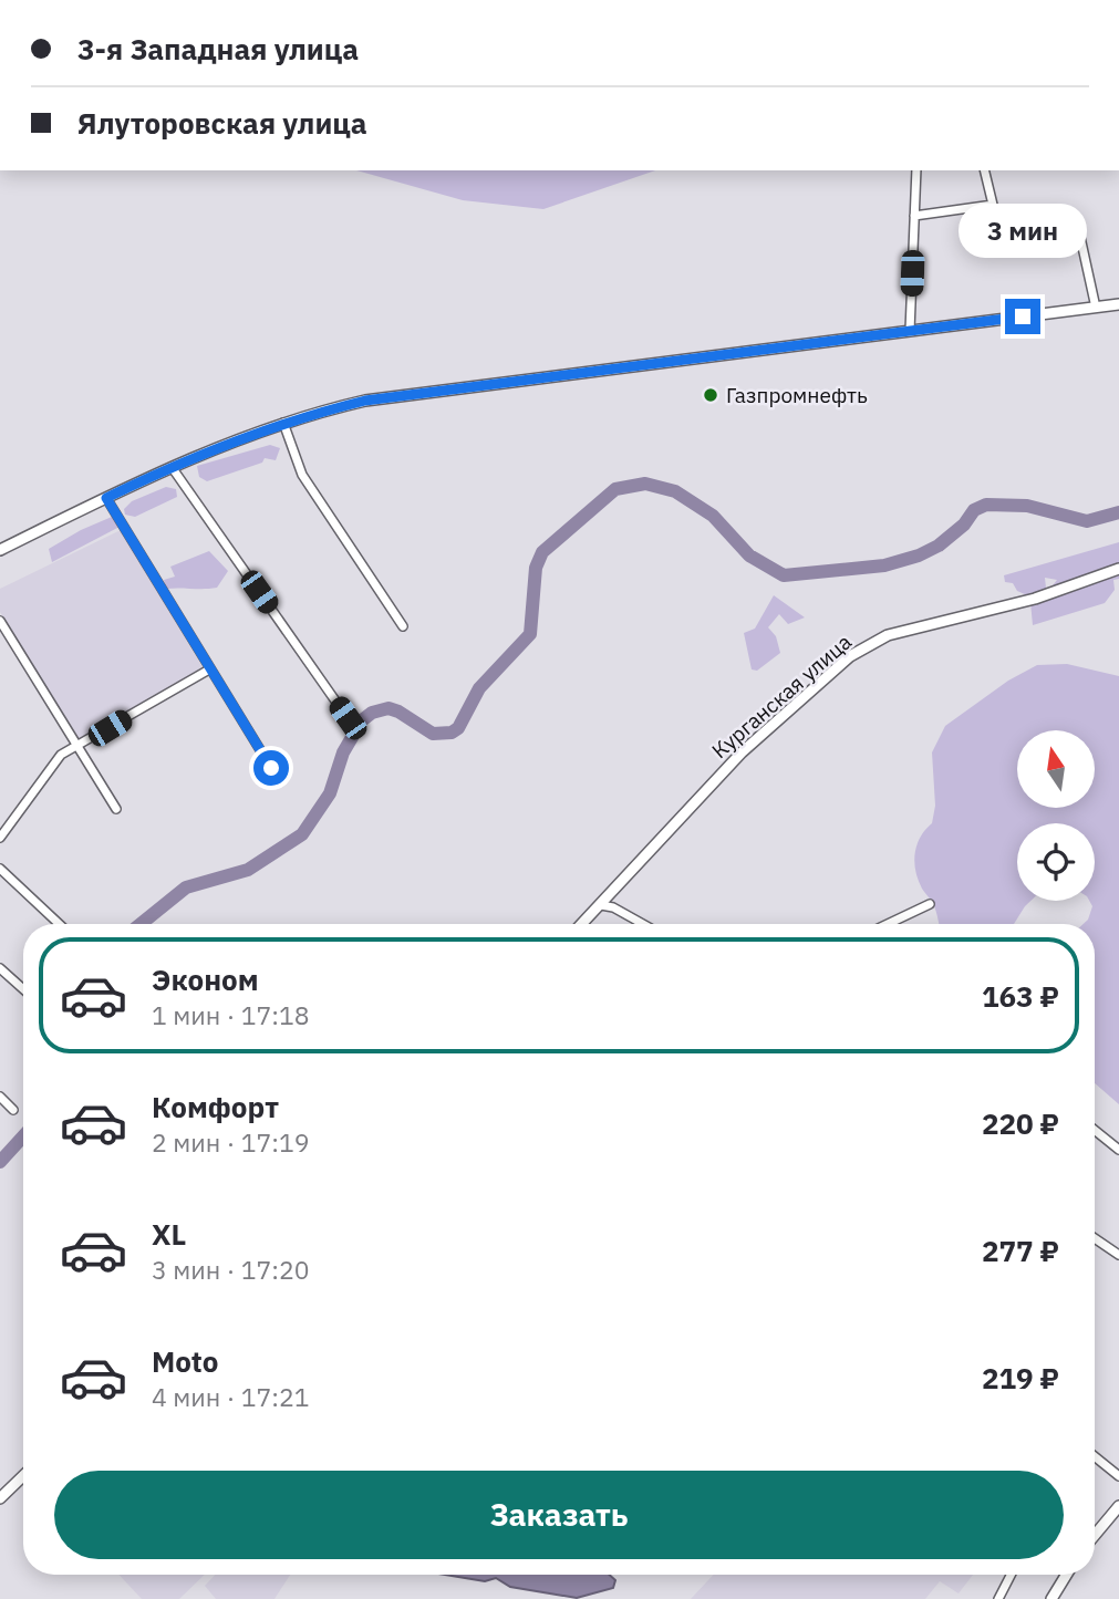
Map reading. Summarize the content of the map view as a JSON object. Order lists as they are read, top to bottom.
{
  "streets": {
    "main road": ["Курганская улица"]
  },
  "places": ["Газпромнефть"],
  "north": "top",
  "page": {
    "banner": ["3-я Западная улица", "Ялуторовская улица"],
    "bubble": "3 мин",
    "list": [
      {
        "name": "Эконом",
        "note": "1 мин · 17:18",
        "value": "163 ₽"
      },
      {
        "name": "Комфорт",
        "note": "2 мин · 17:19",
        "value": "220 ₽"
      },
      {
        "name": "XL",
        "note": "3 мин · 17:20",
        "value": "277 ₽"
      },
      {
        "name": "Moto",
        "note": "4 мин · 17:21",
        "value": "219 ₽"
      }
    ],
    "buttons": "Заказать"
  }
}
